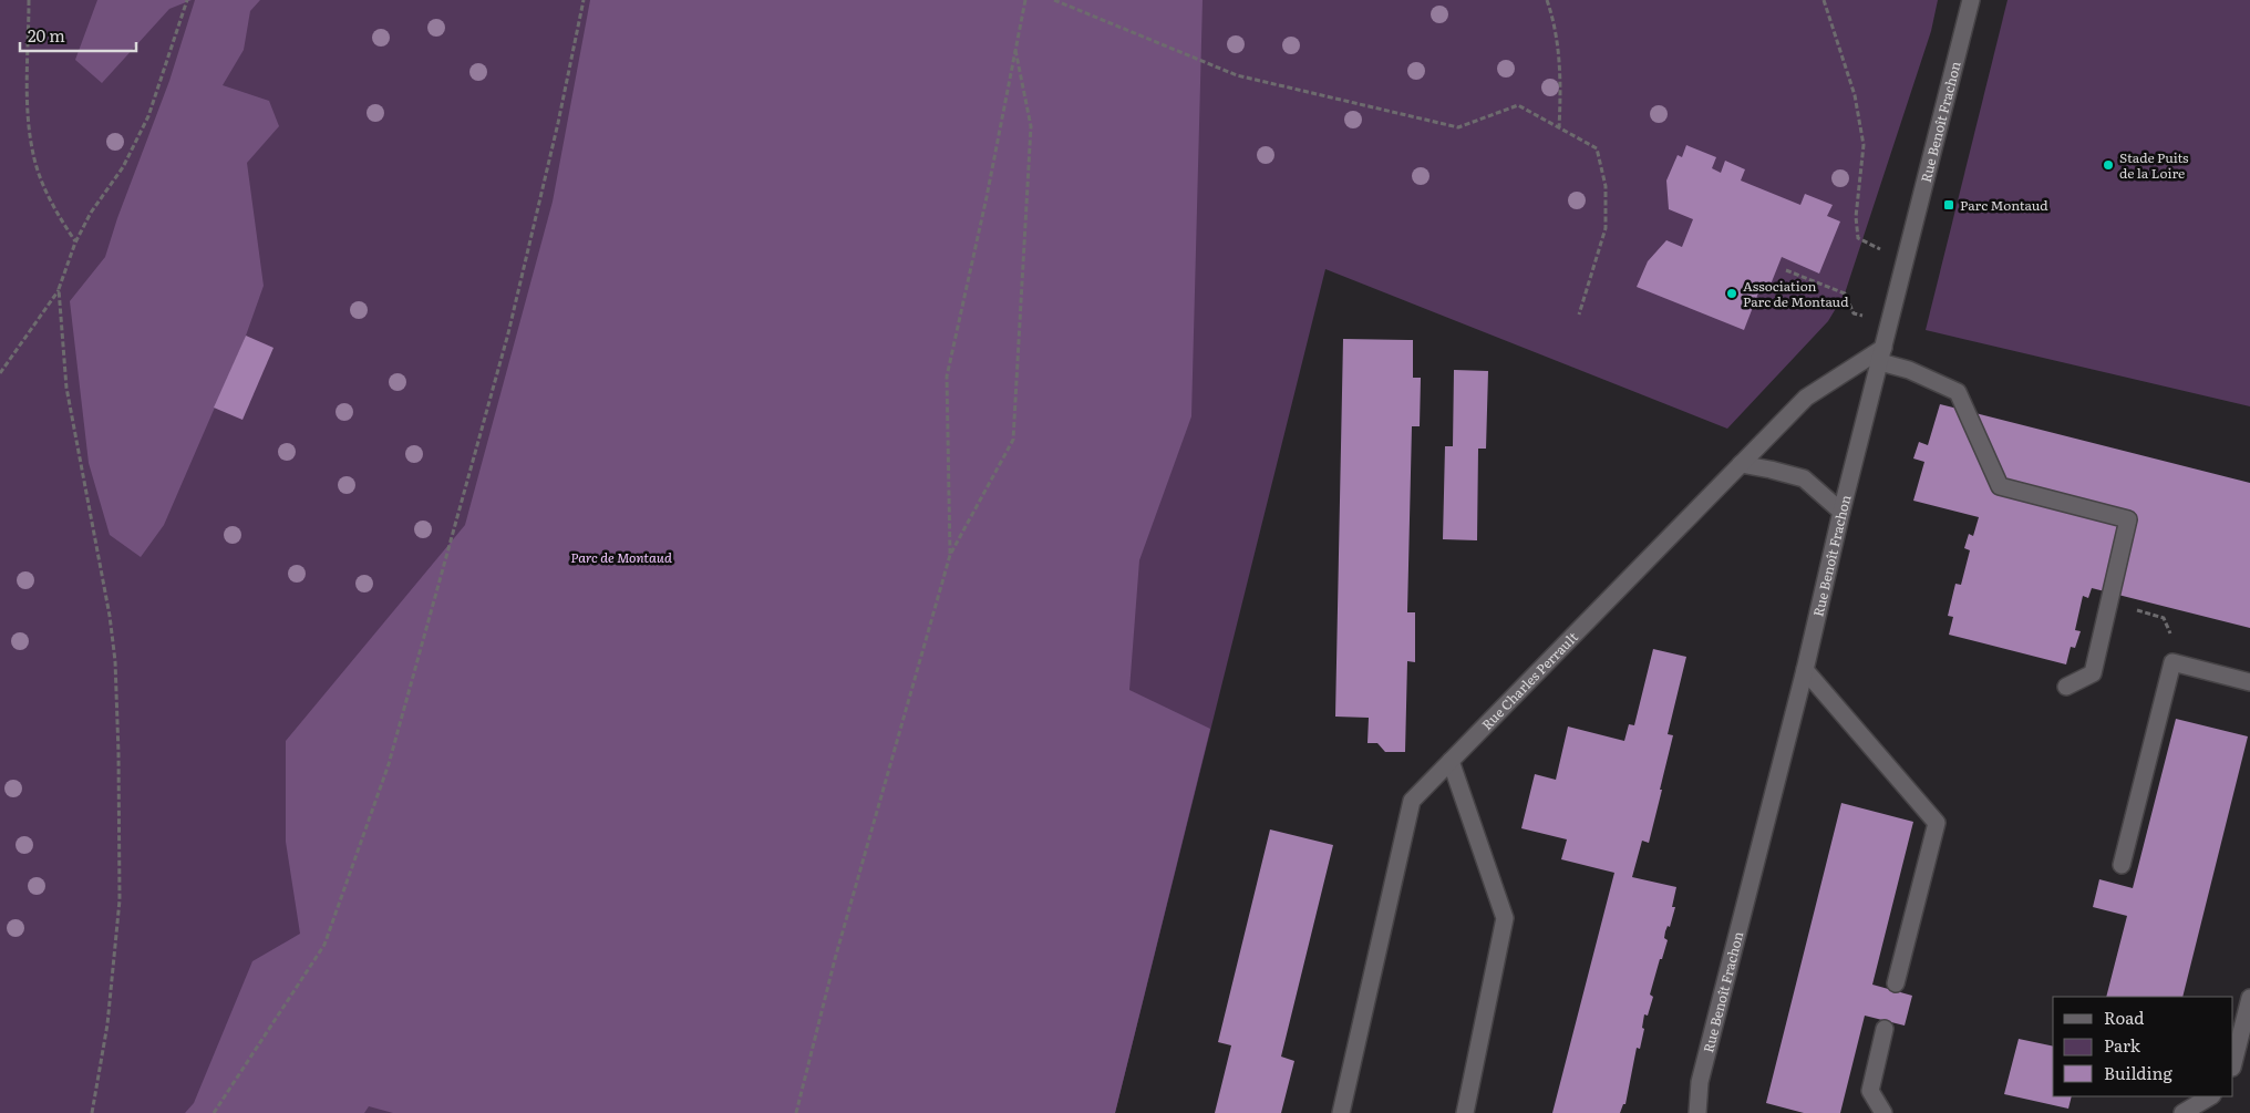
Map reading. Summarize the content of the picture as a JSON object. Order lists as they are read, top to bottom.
{
  "streets": {
    "street": ["Rue Benoît Frachon", "Rue Charles Perrault"]
  },
  "crossings": [
    ["Rue Benoît Frachon", "Rue Charles Perrault"]
  ],
  "parks": ["Parc de Montaud"],
  "places": {
    "other": ["Stade Puits de la Loire", "Association Parc de Montaud"],
    "transit": ["Parc Montaud"]
  },
  "legend": ["Road", "Park", "Building"],
  "scale_bar": "20 m"
}
